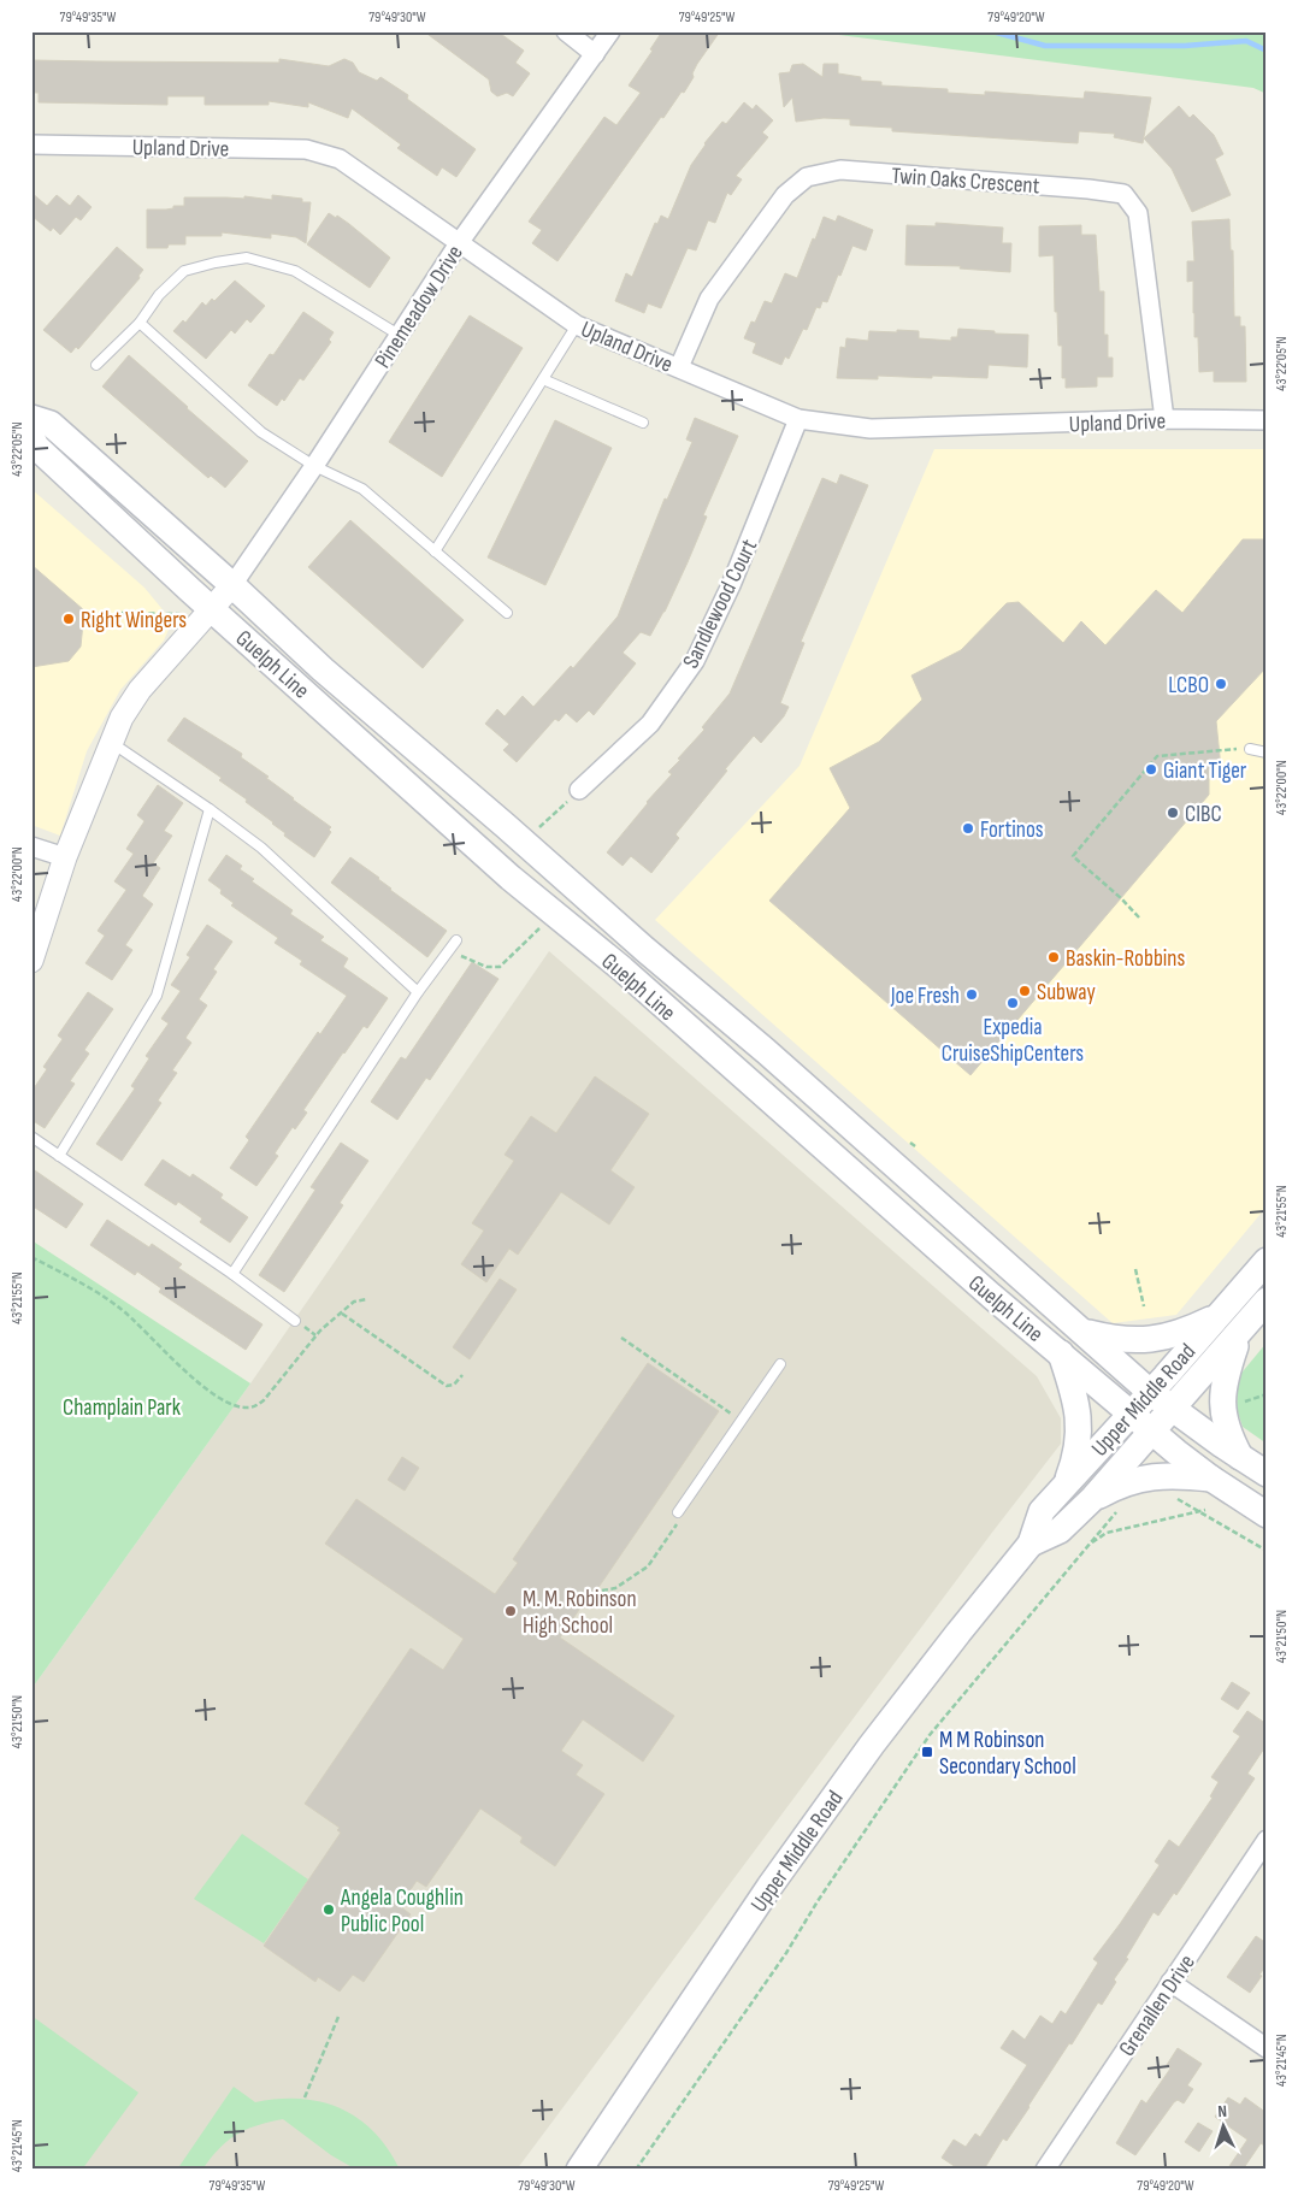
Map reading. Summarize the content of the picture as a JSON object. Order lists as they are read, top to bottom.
{
  "streets": {
    "main road": ["Guelph Line", "Upper Middle Road"],
    "street": [
      "Upland Drive",
      "Twin Oaks Crescent",
      "Pinemeadow Drive",
      "Sandlewood Court",
      "Grenallen Drive"
    ]
  },
  "crossings": [
    ["Upland Drive", "Twin Oaks Crescent"],
    ["Upland Drive", "Pinemeadow Drive"],
    ["Upland Drive", "Sandlewood Court"],
    ["Pinemeadow Drive", "Guelph Line"],
    ["Guelph Line", "Upper Middle Road"]
  ],
  "parks": ["Champlain Park"],
  "places": {
    "other": [
      "Right Wingers",
      "LCBO",
      "Giant Tiger",
      "CIBC",
      "Fortinos",
      "Baskin-Robbins",
      "Subway",
      "Joe Fresh",
      "Expedia CruiseShipCenters",
      "M. M. Robinson High School",
      "Angela Coughlin Public Pool"
    ],
    "transit": ["M M Robinson Secondary School"]
  },
  "north": "top",
  "coordinates": [
    "79°49'35\"W",
    "79°49'30\"W",
    "79°49'25\"W",
    "79°49'20\"W",
    "43°22'05\"N",
    "43°22'00\"N",
    "43°21'55\"N",
    "43°21'50\"N",
    "43°21'45\"N"
  ]
}
